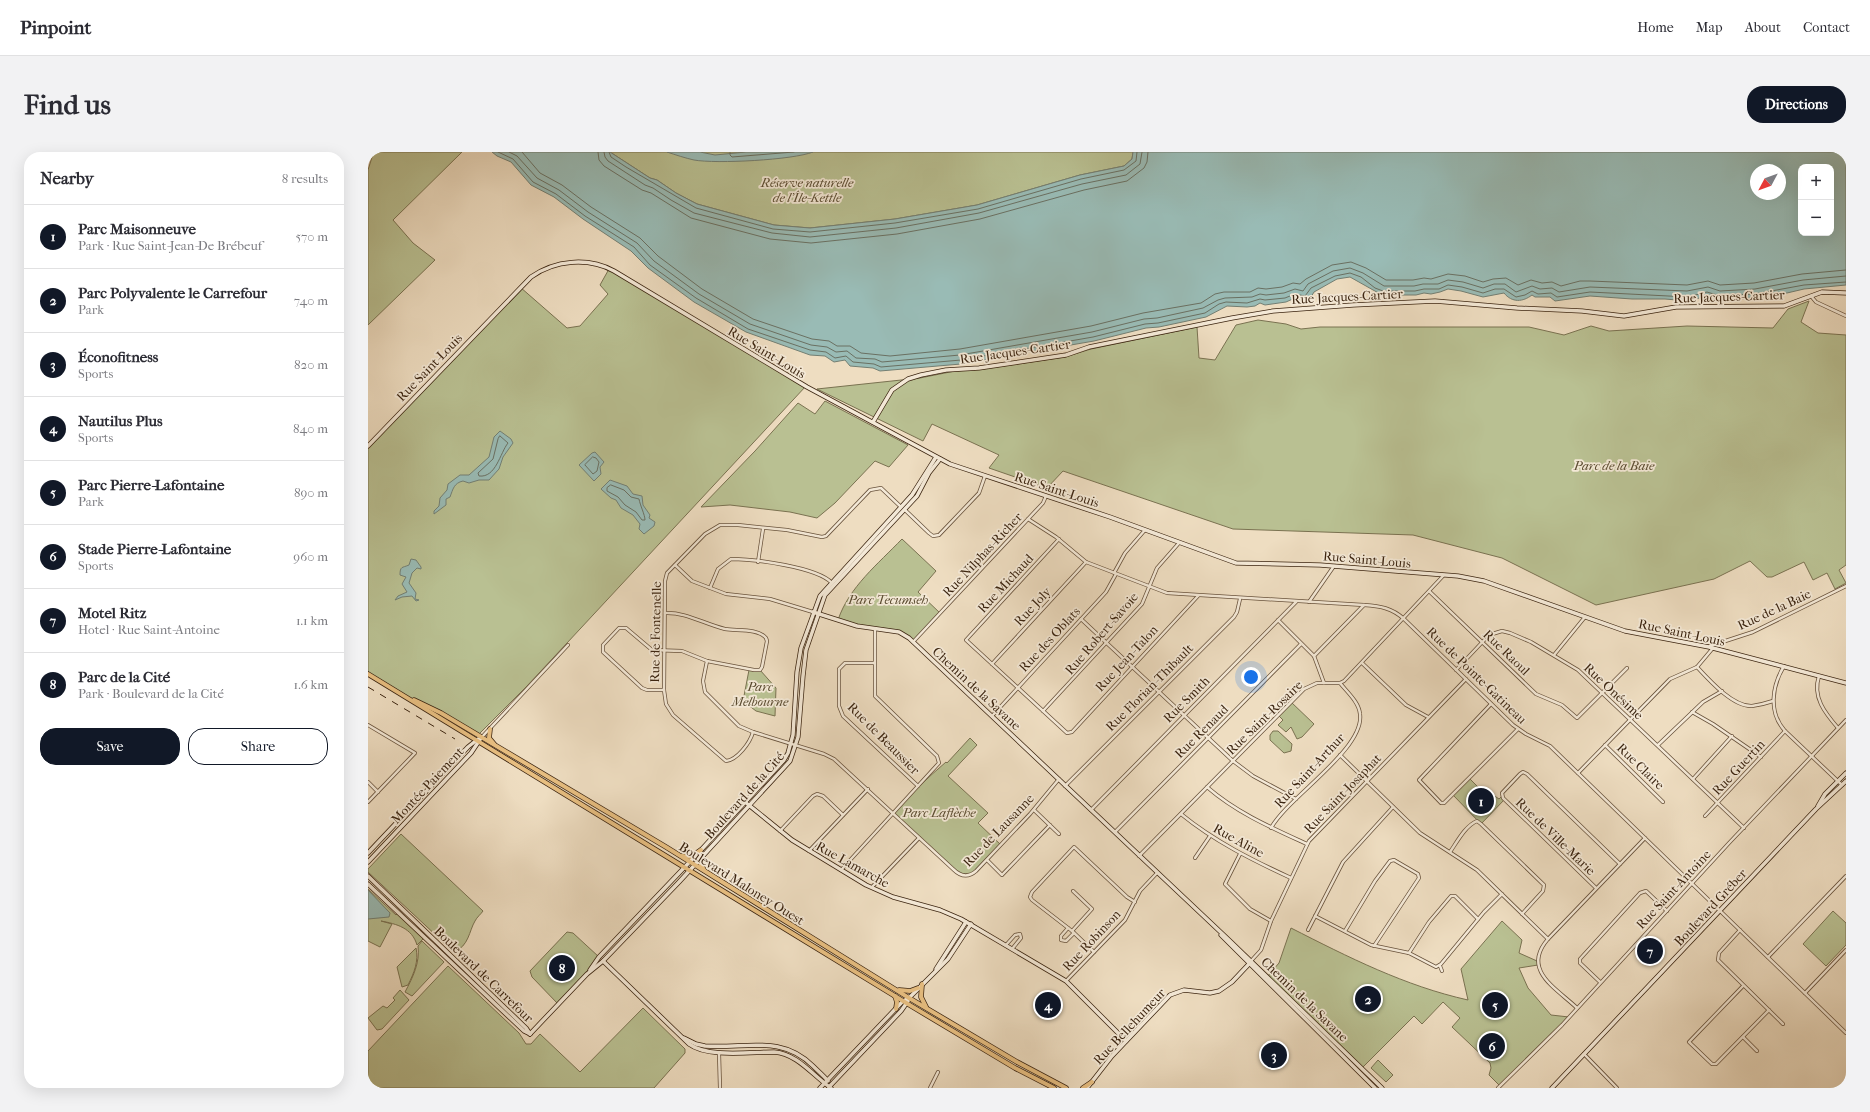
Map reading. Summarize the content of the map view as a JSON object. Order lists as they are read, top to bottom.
{
  "streets": {
    "main road": ["Boulevard Maloney Ouest"],
    "street": [
      "Rue Jacques-Cartier",
      "Rue Saint-Louis",
      "Rue Nilphas-Richer",
      "Rue Michaud",
      "Rue Joly",
      "Rue de la Baie",
      "Rue de Fontenelle",
      "Rue Robert-Savoie",
      "Rue des Oblats",
      "Rue Raoul",
      "Rue Jean-Talon",
      "Rue de Pointe-Gatineau",
      "Rue Florian-Thibault",
      "Chemin de la Savane",
      "Rue Onésime",
      "Rue Smith",
      "Rue Saint-Rosaire",
      "Rue Renaud",
      "Rue de Beaussier",
      "Rue Claire",
      "Rue Guertin",
      "Rue Saint-Arthur",
      "Montée Paiement",
      "Rue Saint-Josaphat",
      "Boulevard de la Cité",
      "Rue de Lausanne",
      "Rue de Ville-Marie",
      "Rue Aline",
      "Rue Lamarche",
      "Rue Saint-Antoine",
      "Boulevard Gréber",
      "Rue Robinson",
      "Boulevard de Carrefour",
      "Rue Bellehumeur"
    ]
  },
  "crossings": [
    ["Rue Jacques-Cartier", "Rue Saint-Louis"],
    ["Rue Saint-Louis", "Rue Nilphas-Richer"],
    ["Rue Saint-Louis", "Rue de la Baie"],
    ["Rue Saint-Louis", "Rue Robert-Savoie"],
    ["Rue Saint-Louis", "Rue des Oblats"],
    ["Rue Saint-Louis", "Boulevard de la Cité"],
    ["Rue Nilphas-Richer", "Rue de Pointe-Gatineau"],
    ["Rue Nilphas-Richer", "Chemin de la Savane"],
    ["Rue Michaud", "Rue Joly"],
    ["Rue Michaud", "Rue de Pointe-Gatineau"],
    ["Rue Joly", "Rue de Pointe-Gatineau"],
    ["Rue de Fontenelle", "Chemin de la Savane"],
    ["Rue de Fontenelle", "Boulevard de la Cité"],
    ["Rue de Fontenelle", "Rue de Lausanne"],
    ["Rue Robert-Savoie", "Rue Jean-Talon"],
    ["Rue Robert-Savoie", "Rue de Pointe-Gatineau"],
    ["Rue des Oblats", "Rue de Pointe-Gatineau"],
    ["Rue des Oblats", "Chemin de la Savane"],
    ["Rue Raoul", "Rue Onésime"],
    ["Rue Jean-Talon", "Rue de Pointe-Gatineau"],
    ["Rue de Pointe-Gatineau", "Rue Florian-Thibault"],
    ["Rue de Pointe-Gatineau", "Rue Onésime"],
    ["Rue de Pointe-Gatineau", "Rue Smith"],
    ["Rue de Pointe-Gatineau", "Rue Saint-Josaphat"],
    ["Rue de Pointe-Gatineau", "Rue Saint-Antoine"],
    ["Rue de Pointe-Gatineau", "Boulevard Gréber"],
    ["Rue Florian-Thibault", "Chemin de la Savane"],
    ["Chemin de la Savane", "Rue Smith"],
    ["Chemin de la Savane", "Rue Saint-Rosaire"],
    ["Chemin de la Savane", "Rue Renaud"],
    ["Chemin de la Savane", "Rue Saint-Josaphat"],
    ["Chemin de la Savane", "Boulevard de la Cité"],
    ["Chemin de la Savane", "Rue de Lausanne"],
    ["Chemin de la Savane", "Rue Robinson"],
    ["Chemin de la Savane", "Rue Bellehumeur"],
    ["Rue Onésime", "Rue Guertin"],
    ["Rue Onésime", "Rue Saint-Antoine"],
    ["Rue Saint-Rosaire", "Rue Saint-Arthur"],
    ["Rue Saint-Rosaire", "Rue Aline"],
    ["Montée Paiement", "Boulevard Maloney Ouest"],
    ["Rue Saint-Josaphat", "Rue Aline"],
    ["Rue Saint-Josaphat", "Rue Bellehumeur"],
    ["Boulevard de la Cité", "Rue de Lausanne"],
    ["Boulevard de la Cité", "Rue Lamarche"],
    ["Boulevard de la Cité", "Boulevard Maloney Ouest"],
    ["Boulevard de la Cité", "Boulevard de Carrefour"],
    ["Rue Lamarche", "Rue Robinson"],
    ["Rue Lamarche", "Rue Bellehumeur"]
  ],
  "parks": [
    "Réserve naturelle de l'Île-Kettle",
    "Parc de la Baie",
    "Parc Tecumseh",
    "Parc Melbourne",
    "Parc Laflèche"
  ],
  "north": "bottom left",
  "page": {
    "header": "Pinpoint",
    "nav": [
      "Home",
      "Map",
      "About",
      "Contact"
    ],
    "buttons": [
      "Directions",
      ["Save", "Share"]
    ],
    "title": "Find us",
    "heading": ["Nearby", "8 results"],
    "map_buttons": ["+", "−"],
    "list": [
      {
        "mark": "1",
        "name": "Parc Maisonneuve",
        "note": "Park · Rue Saint-Jean-De Brébeuf",
        "value": "570 m"
      },
      {
        "mark": "2",
        "name": "Parc Polyvalente le Carrefour",
        "note": "Park",
        "value": "740 m"
      },
      {
        "mark": "3",
        "name": "Éconofitness",
        "note": "Sports",
        "value": "820 m"
      },
      {
        "mark": "4",
        "name": "Nautilus Plus",
        "note": "Sports",
        "value": "840 m"
      },
      {
        "mark": "5",
        "name": "Parc Pierre-Lafontaine",
        "note": "Park",
        "value": "890 m"
      },
      {
        "mark": "6",
        "name": "Stade Pierre-Lafontaine",
        "note": "Sports",
        "value": "960 m"
      },
      {
        "mark": "7",
        "name": "Motel Ritz",
        "note": "Hotel · Rue Saint-Antoine",
        "value": "1.1 km"
      },
      {
        "mark": "8",
        "name": "Parc de la Cité",
        "note": "Park · Boulevard de la Cité",
        "value": "1.6 km"
      }
    ],
    "pins": [
      "1",
      "7",
      "8",
      "2",
      "4",
      "5",
      "6",
      "3"
    ]
  }
}
